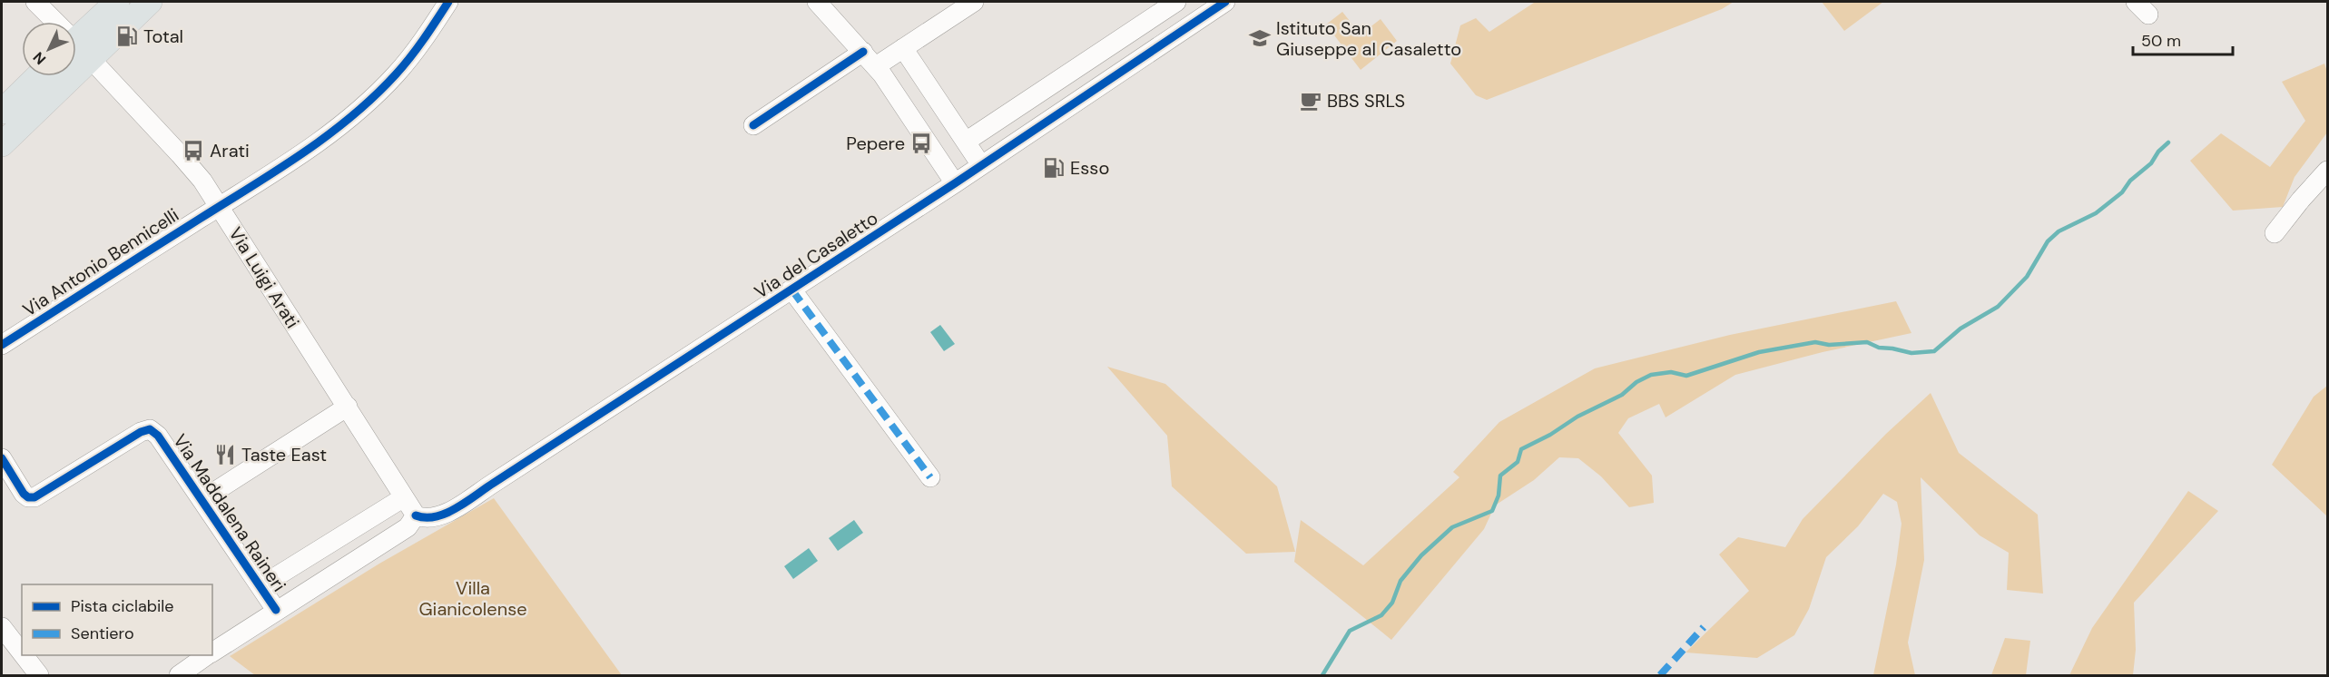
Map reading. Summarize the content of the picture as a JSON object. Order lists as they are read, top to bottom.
{
  "streets": {
    "street": [
      "Via del Casaletto",
      "Via Antonio Bennicelli",
      "Via Luigi Arati",
      "Via Maddalena Raineri"
    ]
  },
  "crossings": [
    ["Via del Casaletto", "Via Luigi Arati"],
    ["Via Antonio Bennicelli", "Via Luigi Arati"]
  ],
  "parks": ["Villa Gianicolense"],
  "places": {
    "fuel station": ["Total", "Esso"],
    "school or university": ["Istituto San Giuseppe al Casaletto"],
    "cafe": ["BBS SRLS"],
    "bus stop": ["Pepere", "Arati"],
    "restaurant": ["Taste East"]
  },
  "legend": ["Pista ciclabile", "Sentiero"],
  "scale_bar": "50 m",
  "north": "bottom left"
}
